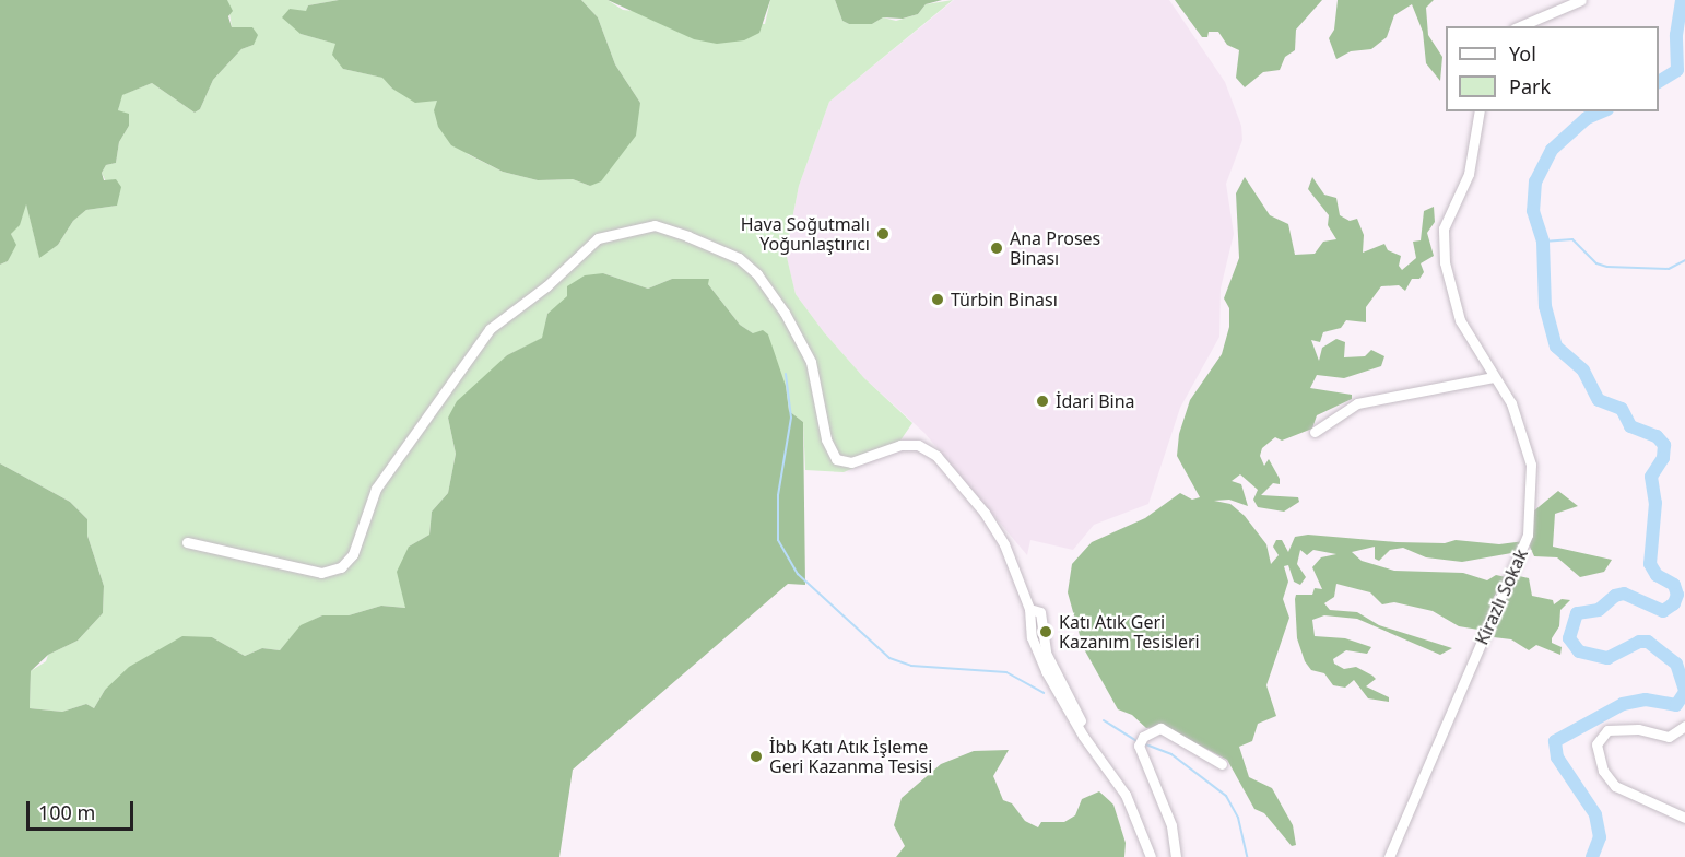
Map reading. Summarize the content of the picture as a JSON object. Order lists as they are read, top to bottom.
{
  "streets": {
    "street": ["Kirazlı Sokak"]
  },
  "places": [
    "Hava Soğutmalı Yoğunlaştırıcı",
    "Ana Proses Binası",
    "Türbin Binası",
    "İdari Bina",
    "Katı Atık Geri Kazanım Tesisleri",
    "İbb Katı Atık İşleme Geri Kazanma Tesisi"
  ],
  "legend": ["Yol", "Park"],
  "scale_bar": "100 m"
}
